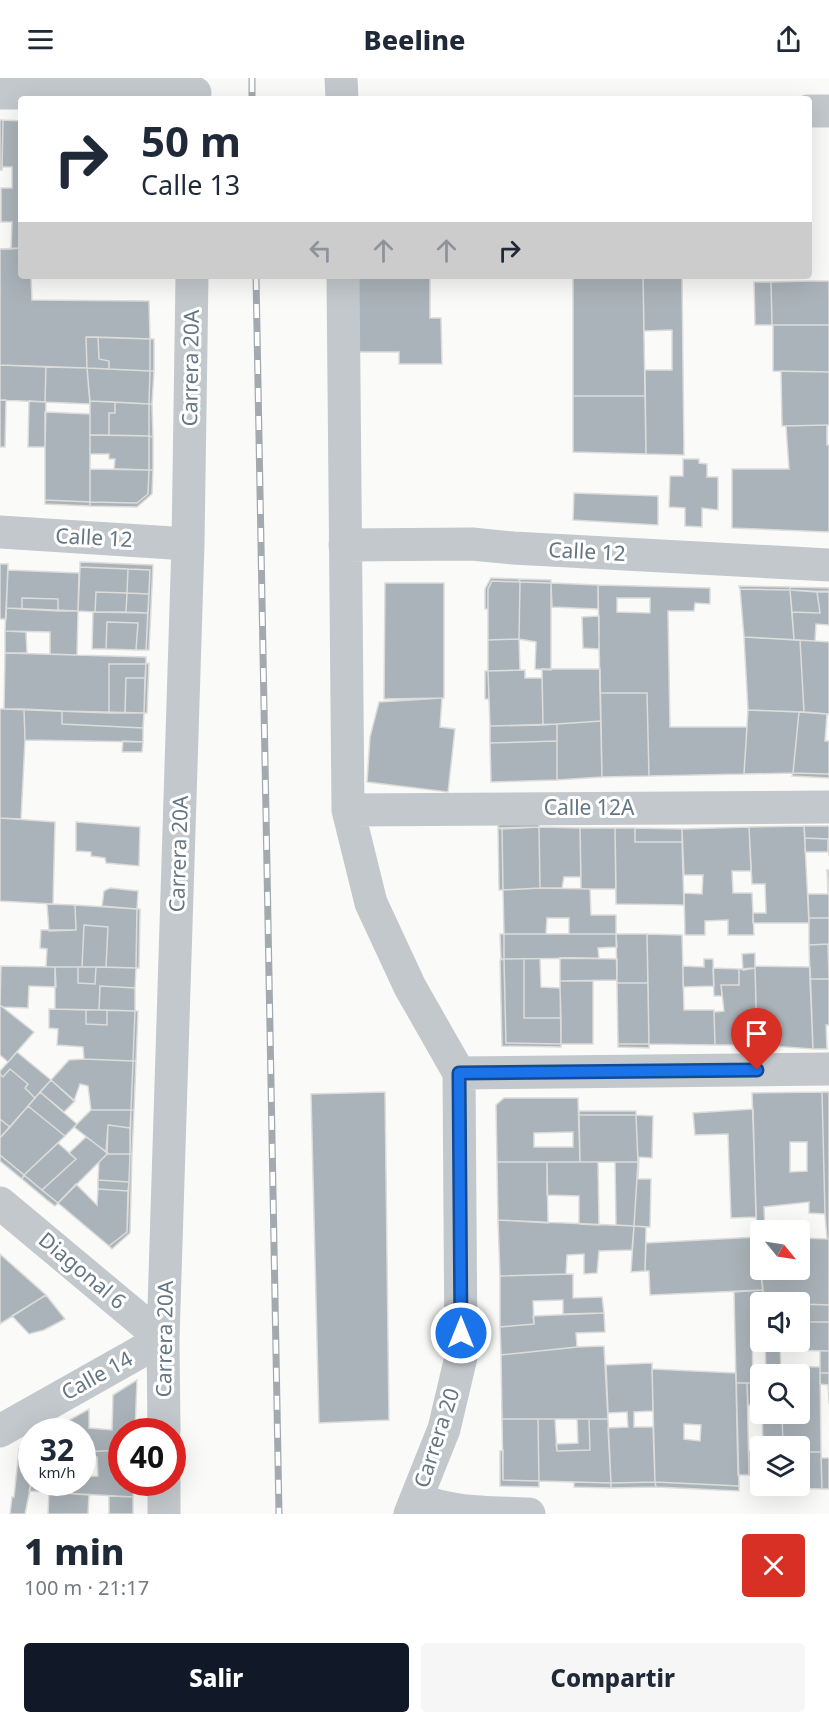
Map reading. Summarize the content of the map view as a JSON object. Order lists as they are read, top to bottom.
{
  "streets": {
    "street": [
      "Carrera 20A",
      "Calle 12",
      "Calle 12A",
      "Diagonal 6",
      "Calle 14",
      "Carrera 20"
    ]
  },
  "crossings": [
    ["Carrera 20A", "Calle 12"],
    ["Carrera 20A", "Diagonal 6"],
    ["Carrera 20A", "Calle 14"],
    ["Diagonal 6", "Calle 14"]
  ],
  "north": "bottom right",
  "page": {
    "header": "Beeline",
    "turn": ["50 m", "Calle 13"],
    "speed": "32 km/h",
    "limit": "40",
    "heading": ["1 min", "100 m · 21:17"],
    "buttons": ["Salir", "Compartir"]
  }
}
